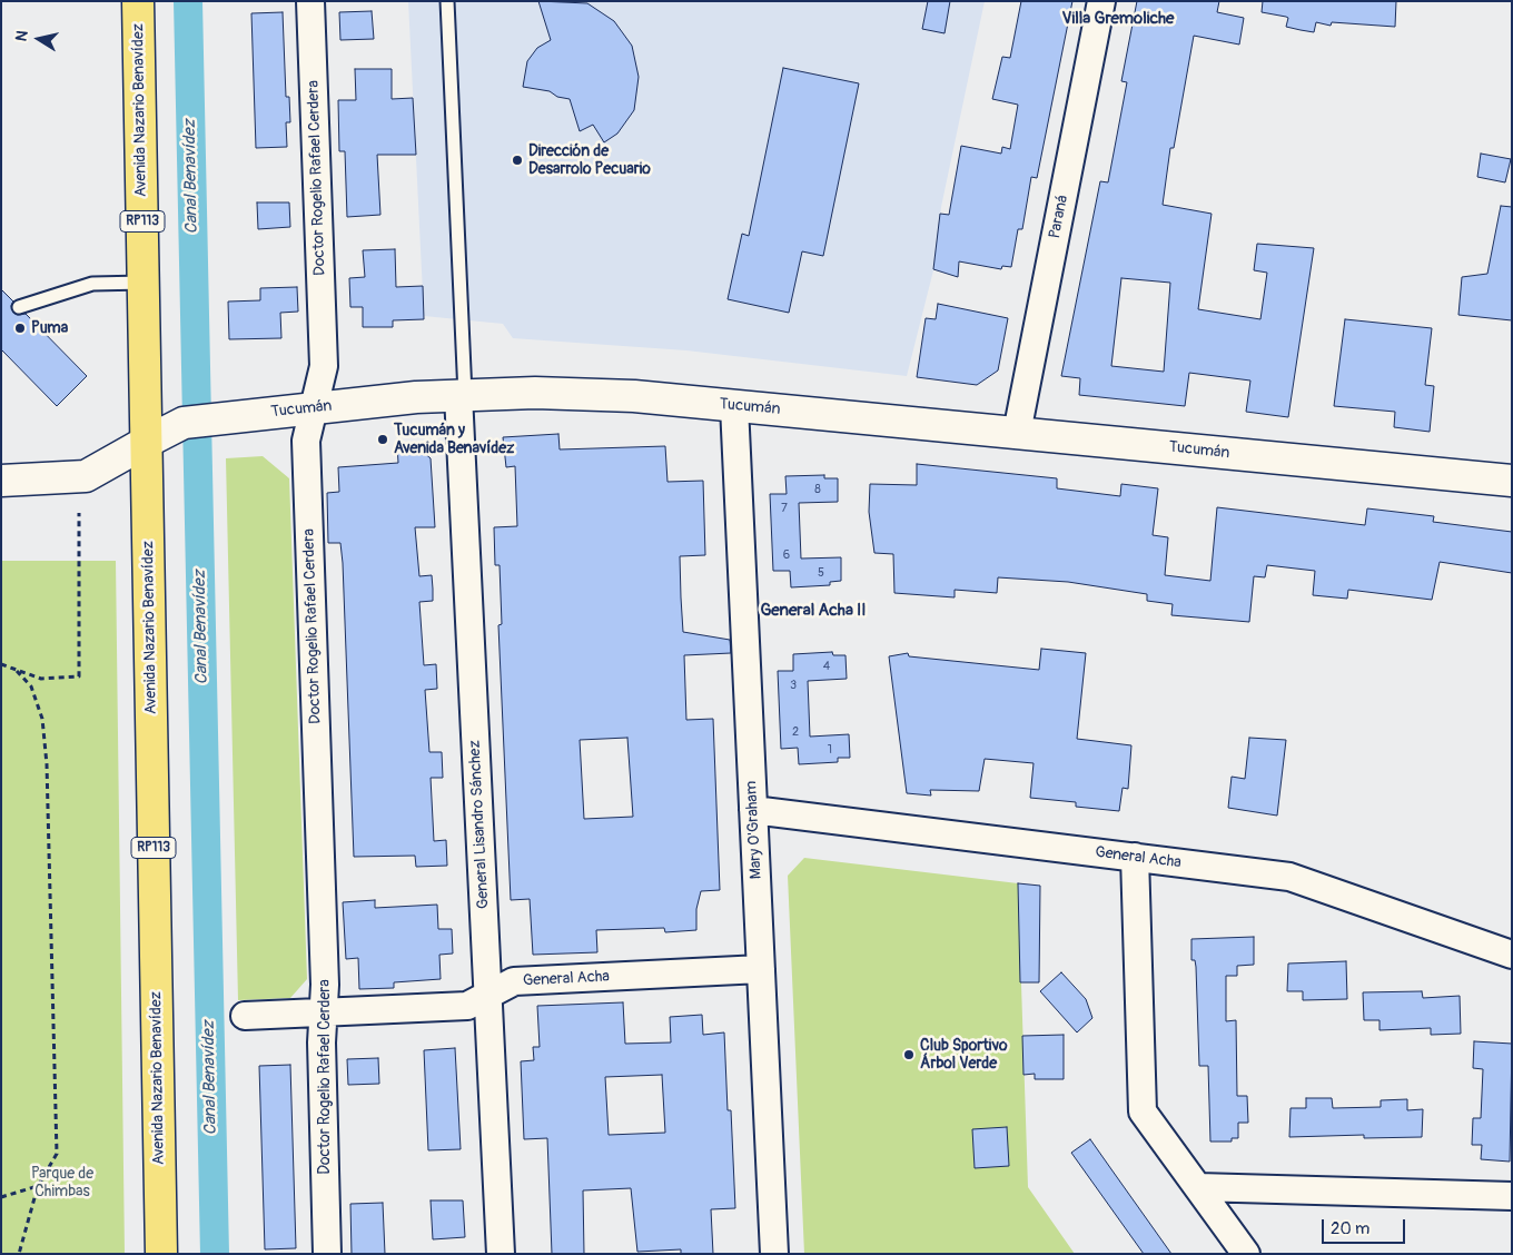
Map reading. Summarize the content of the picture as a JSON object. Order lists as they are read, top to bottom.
{
  "streets": {
    "main road": ["Avenida Nazario Benavídez", "RP113"],
    "street": [
      "Doctor Rogelio Rafael Cerdera",
      "Paraná",
      "Tucumán",
      "General Lisandro Sánchez",
      "Mary O'Graham",
      "General Acha"
    ]
  },
  "crossings": [
    ["Avenida Nazario Benavídez", "Tucumán"],
    ["Doctor Rogelio Rafael Cerdera", "Tucumán"],
    ["Doctor Rogelio Rafael Cerdera", "General Acha"],
    ["Paraná", "Tucumán"],
    ["Tucumán", "General Lisandro Sánchez"],
    ["Tucumán", "Mary O'Graham"],
    ["General Lisandro Sánchez", "General Acha"],
    ["Mary O'Graham", "General Acha"]
  ],
  "districts": ["Villa Gremoliche", "General Acha II"],
  "water": ["Canal Benavídez"],
  "parks": ["Parque de Chimbas"],
  "places": [
    "Dirección de Desarrolo Pecuario",
    "Puma",
    "Tucumán y Avenida Benavídez",
    "Club Sportivo Árbol Verde"
  ],
  "house_numbers": [
    "8",
    "7",
    "6",
    "5",
    "4",
    "3",
    "2",
    "1"
  ],
  "scale_bar": "20 m",
  "north": "left"
}
